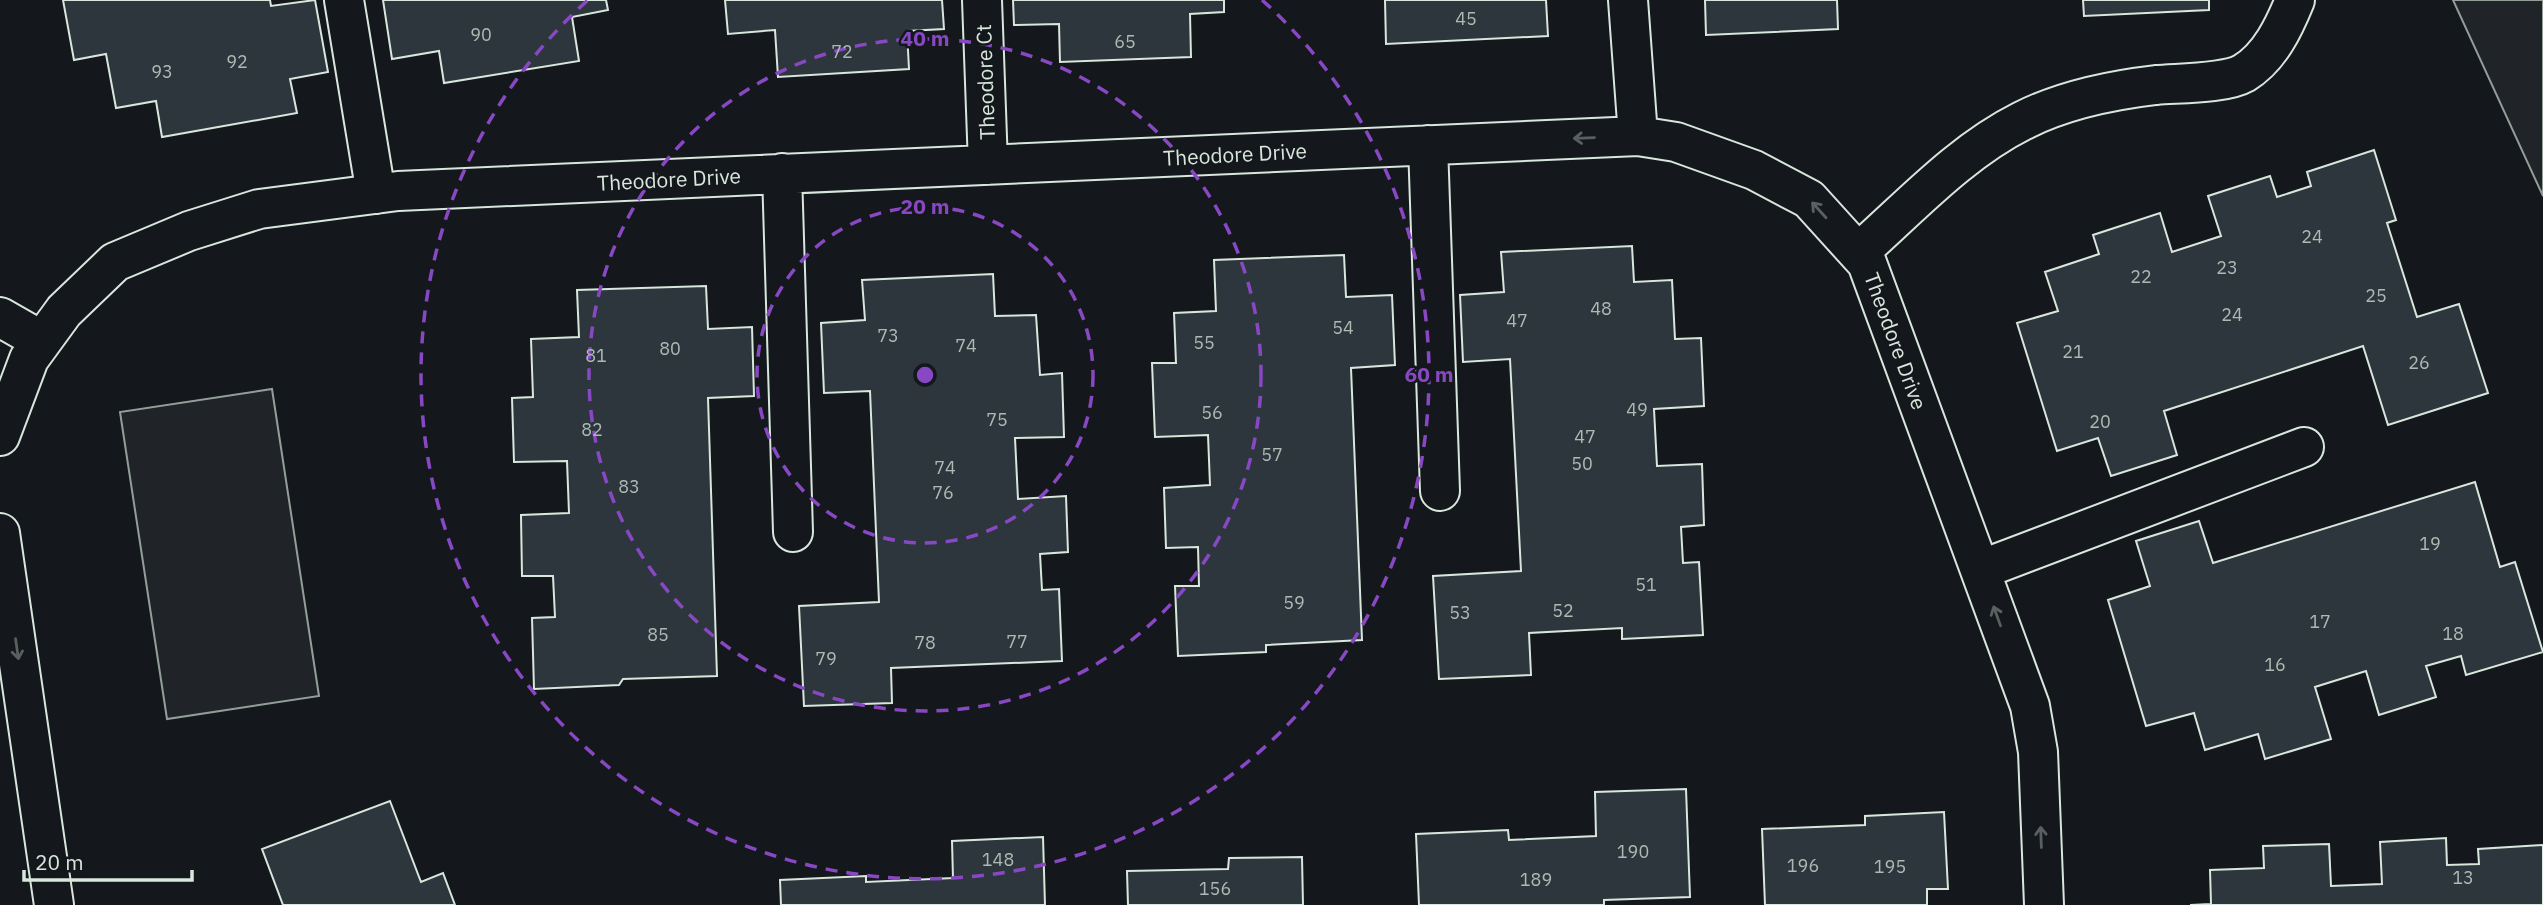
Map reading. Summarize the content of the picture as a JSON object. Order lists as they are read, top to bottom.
{
  "streets": {
    "street": ["Theodore Ct", "Theodore Drive"]
  },
  "crossings": [
    ["Theodore Ct", "Theodore Drive"]
  ],
  "house_numbers": [
    "45",
    "90",
    "65",
    "72",
    "92",
    "93",
    "24",
    "23",
    "22",
    "25",
    "48",
    "24",
    "47",
    "54",
    "73",
    "55",
    "74",
    "80",
    "21",
    "81",
    "26",
    "49",
    "56",
    "75",
    "20",
    "82",
    "47",
    "57",
    "50",
    "74",
    "83",
    "76",
    "19",
    "51",
    "59",
    "52",
    "53",
    "17",
    "18",
    "85",
    "77",
    "78",
    "79",
    "16",
    "190",
    "148",
    "196",
    "195",
    "13",
    "189",
    "156"
  ],
  "scale_bar": "20 m",
  "rings": ["40 m", "20 m", "60 m"]
}
